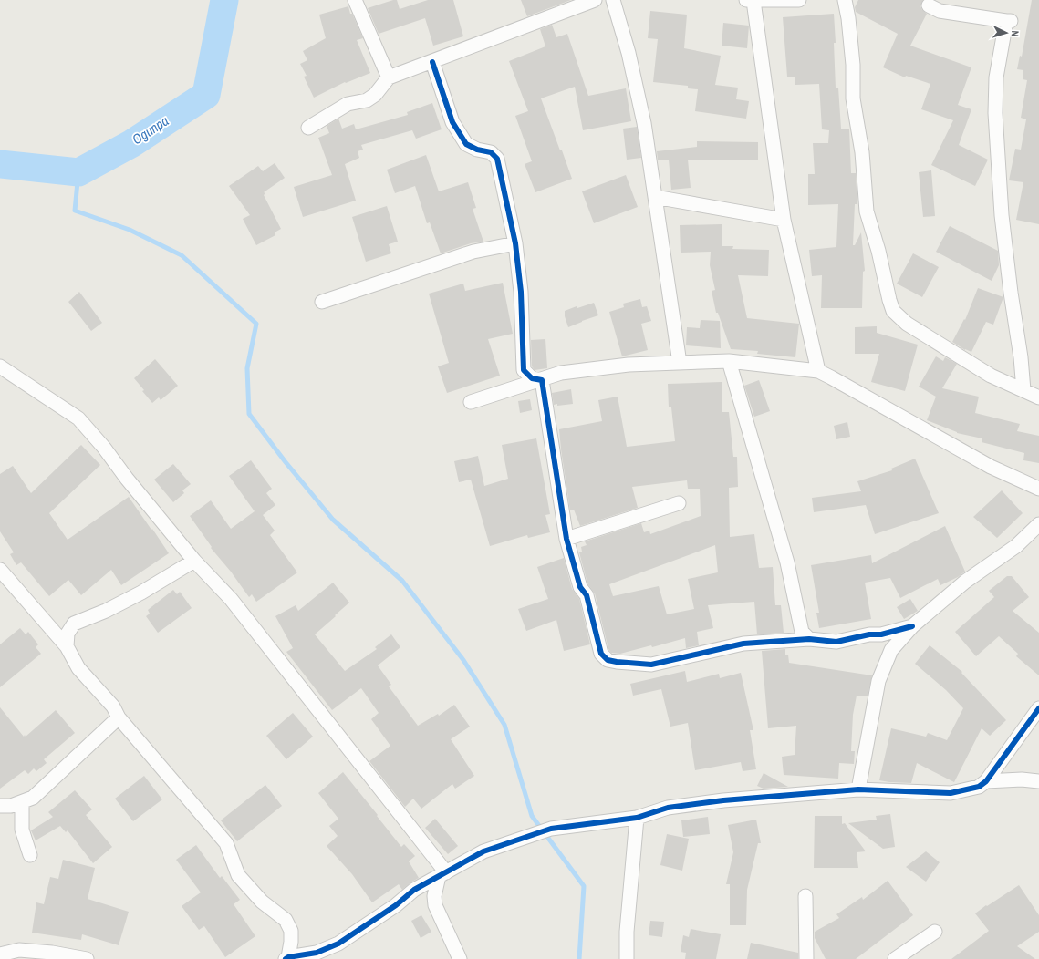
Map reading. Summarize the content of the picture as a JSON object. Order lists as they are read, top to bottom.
{
  "water": ["Ogunpa"],
  "north": "right"
}
